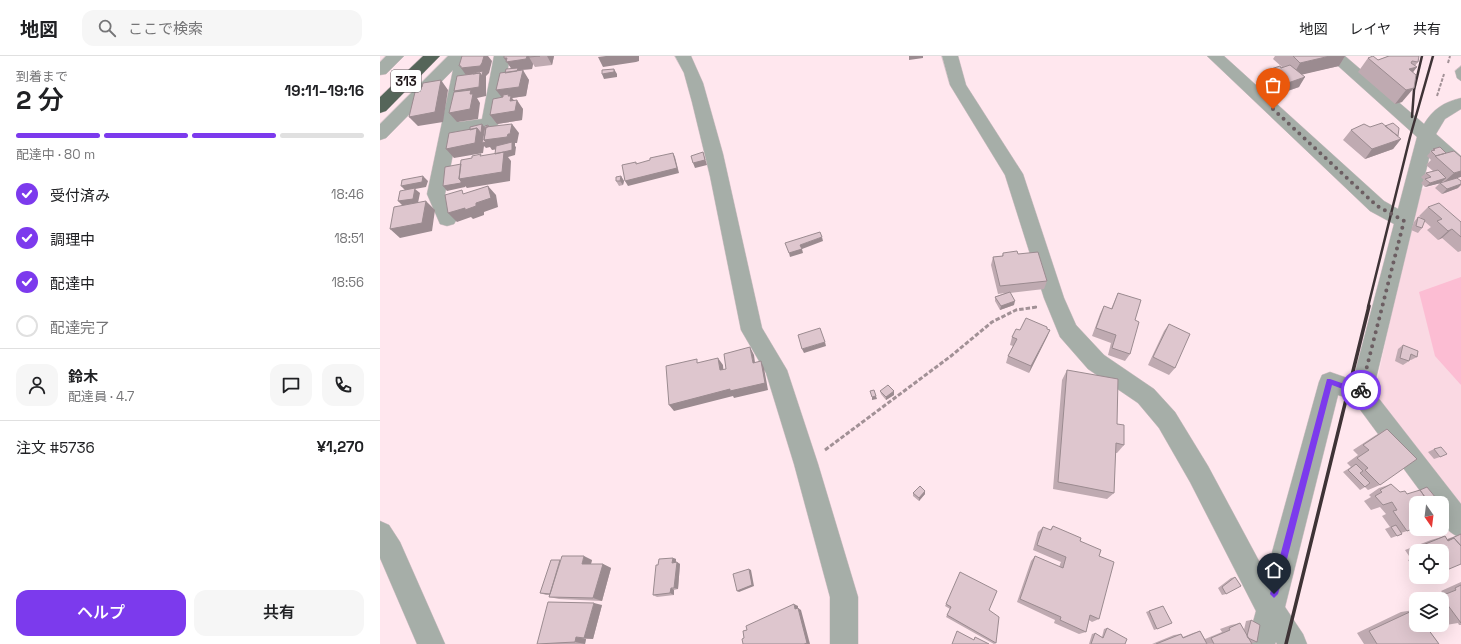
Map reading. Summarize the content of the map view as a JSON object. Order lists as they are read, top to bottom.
{
  "streets": {
    "highway": ["313"]
  },
  "north": "bottom",
  "page": {
    "header": "地図",
    "search": "ここで検索",
    "nav": ["地図", "レイヤ", "共有"],
    "heading": ["2 分", "到着まで", "19:11–19:16"],
    "panel": [
      "鈴木",
      "配達員 · 4.7",
      "注文 #5736",
      "¥1,270"
    ],
    "bar": "配達中 · 80 m",
    "list": [
      ["受付済み", "18:46"],
      ["調理中", "18:51"],
      ["配達中", "18:56"],
      "配達完了"
    ],
    "buttons": ["ヘルプ", "共有"]
  }
}
